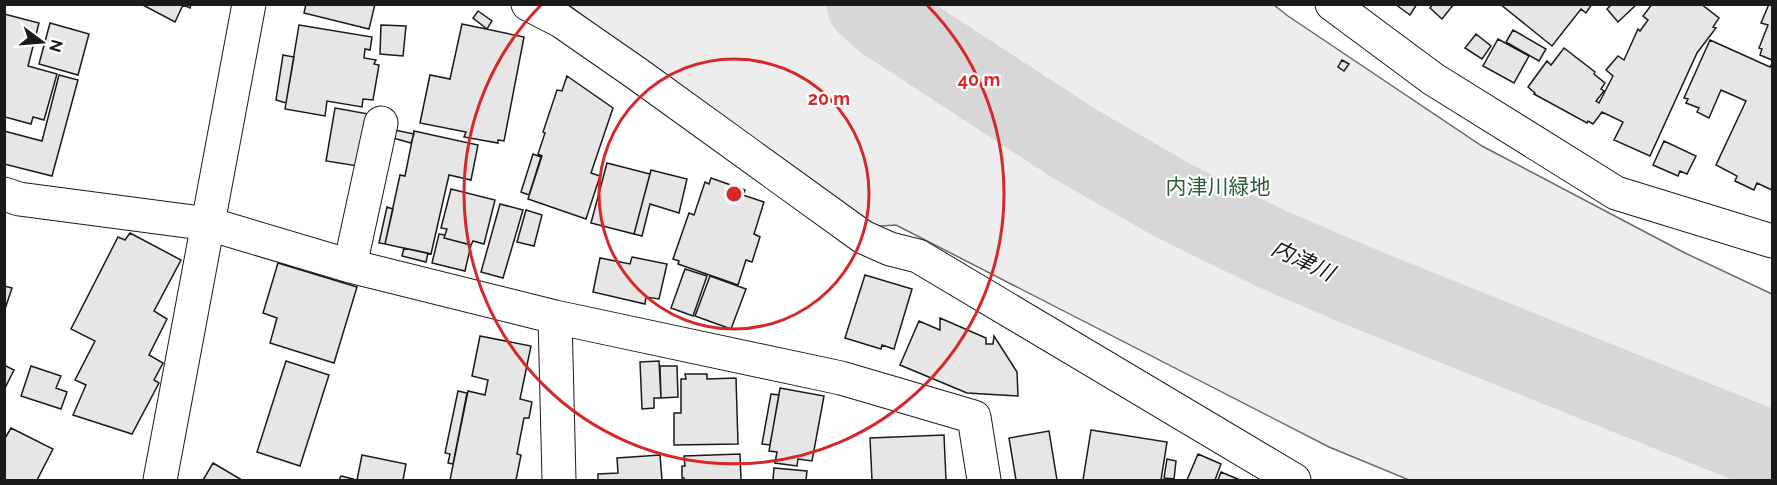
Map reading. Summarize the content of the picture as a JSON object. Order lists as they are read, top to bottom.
{
  "water": ["内津川"],
  "parks": ["内津川緑地"],
  "north": "right",
  "rings": ["40 m", "20 m"]
}
